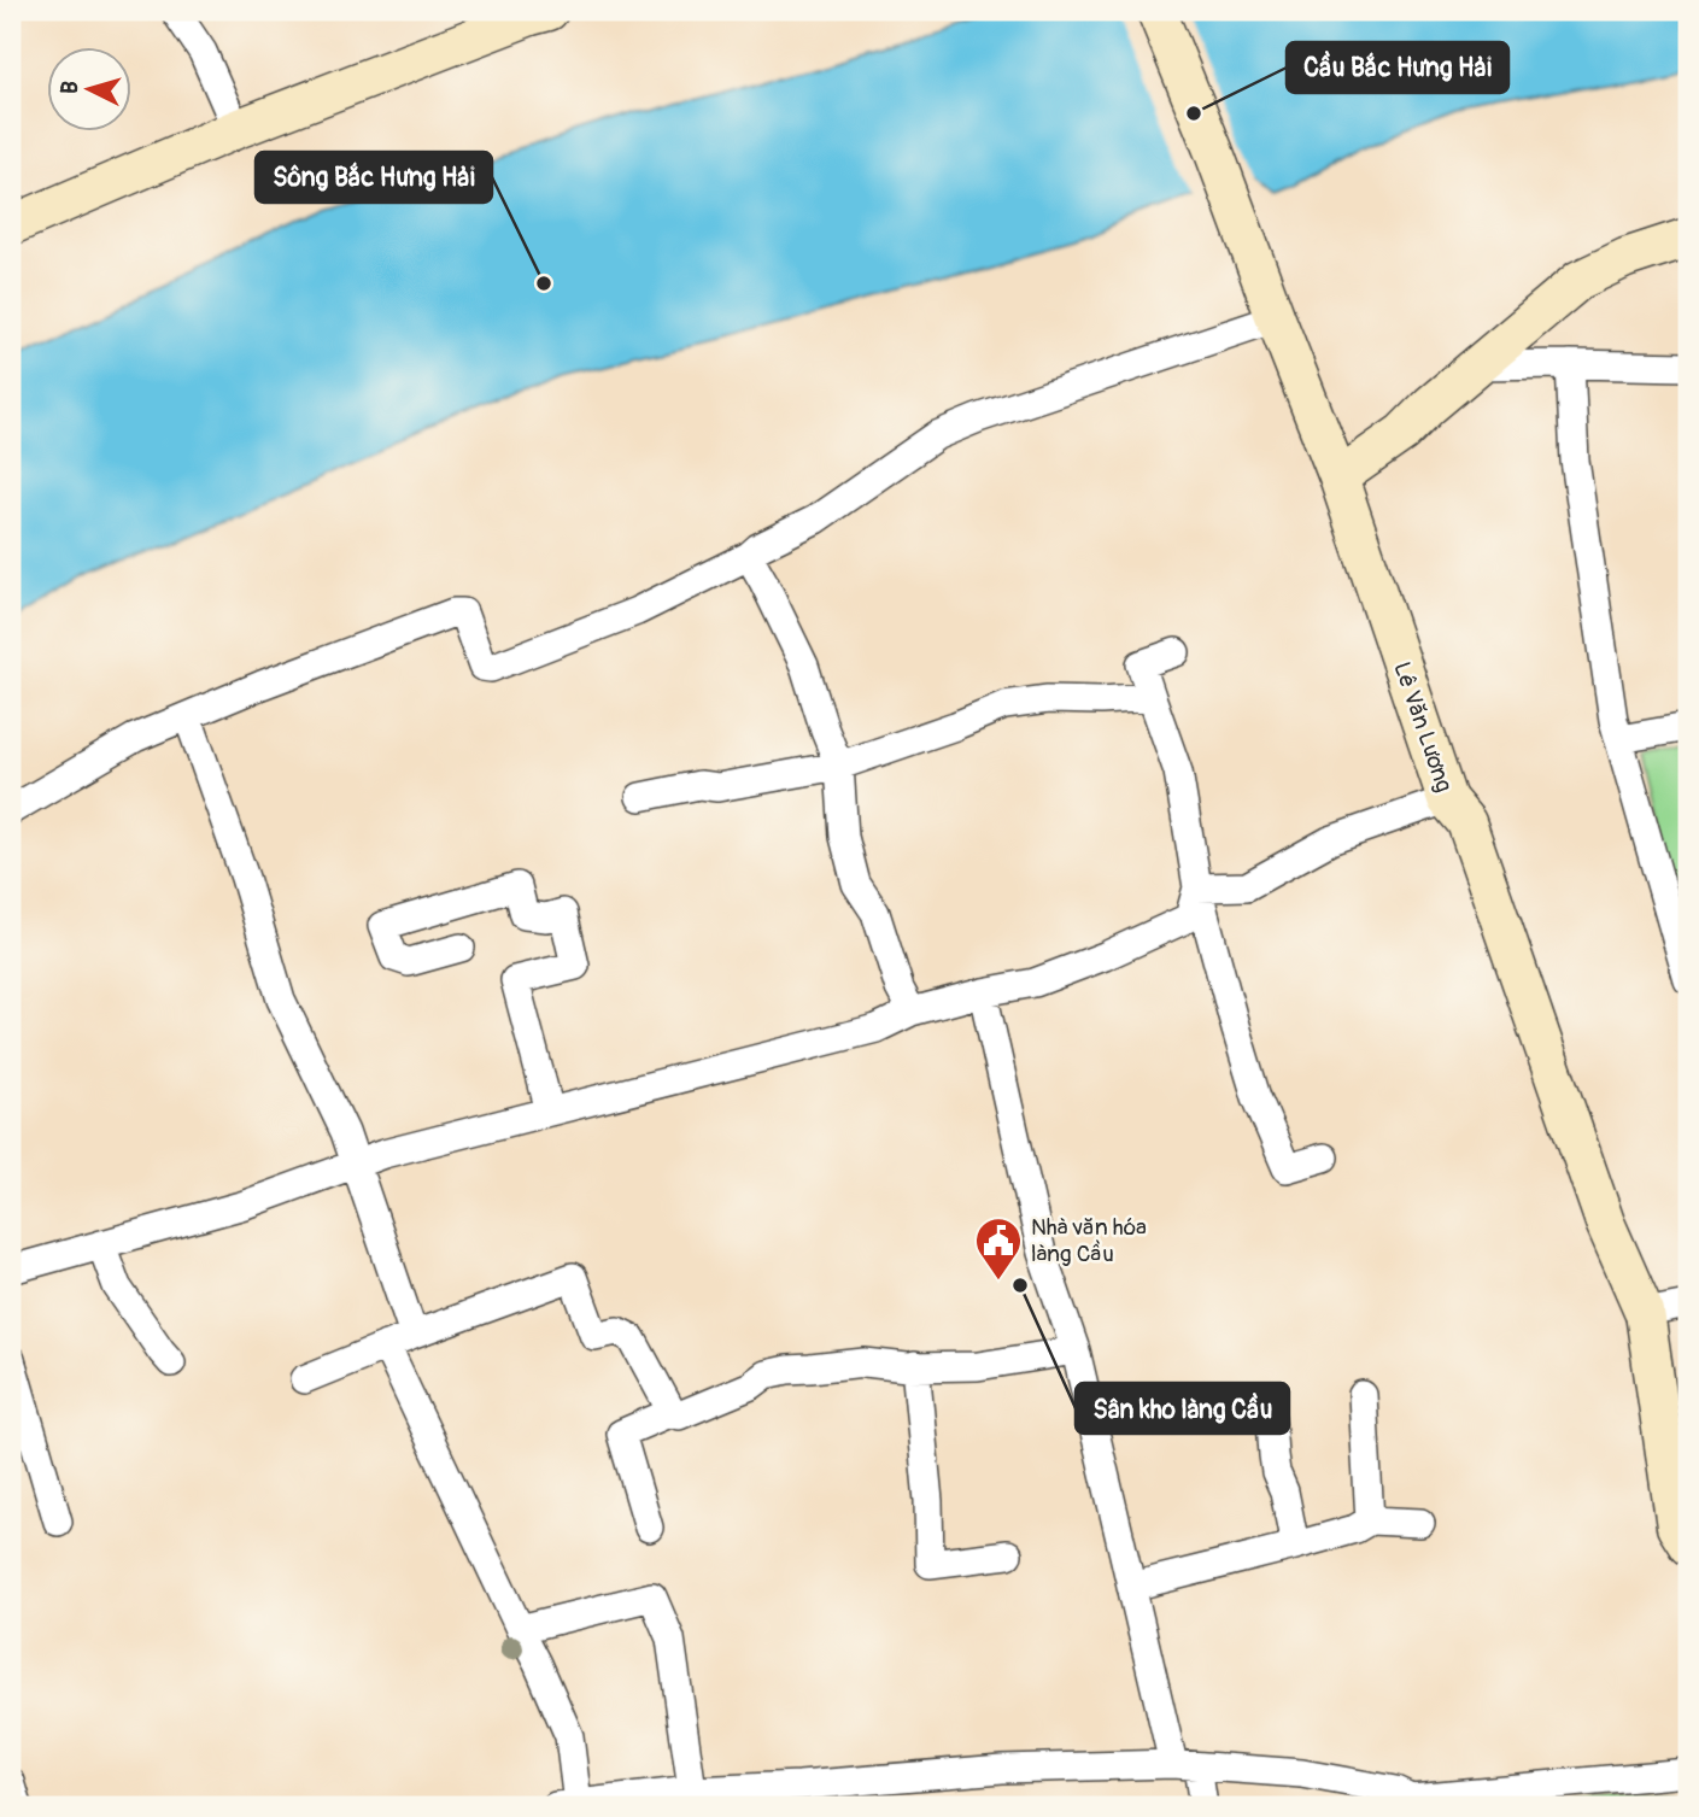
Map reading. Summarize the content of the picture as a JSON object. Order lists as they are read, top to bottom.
{
  "streets": {
    "main road": ["Lê Văn Lương"]
  },
  "places": {
    "other": ["Cầu Bắc Hưng Hải", "Sông Bắc Hưng Hải", "Sân kho làng Cầu"],
    "public building": ["Nhà văn hóa làng Cầu"]
  },
  "north": "left"
}
